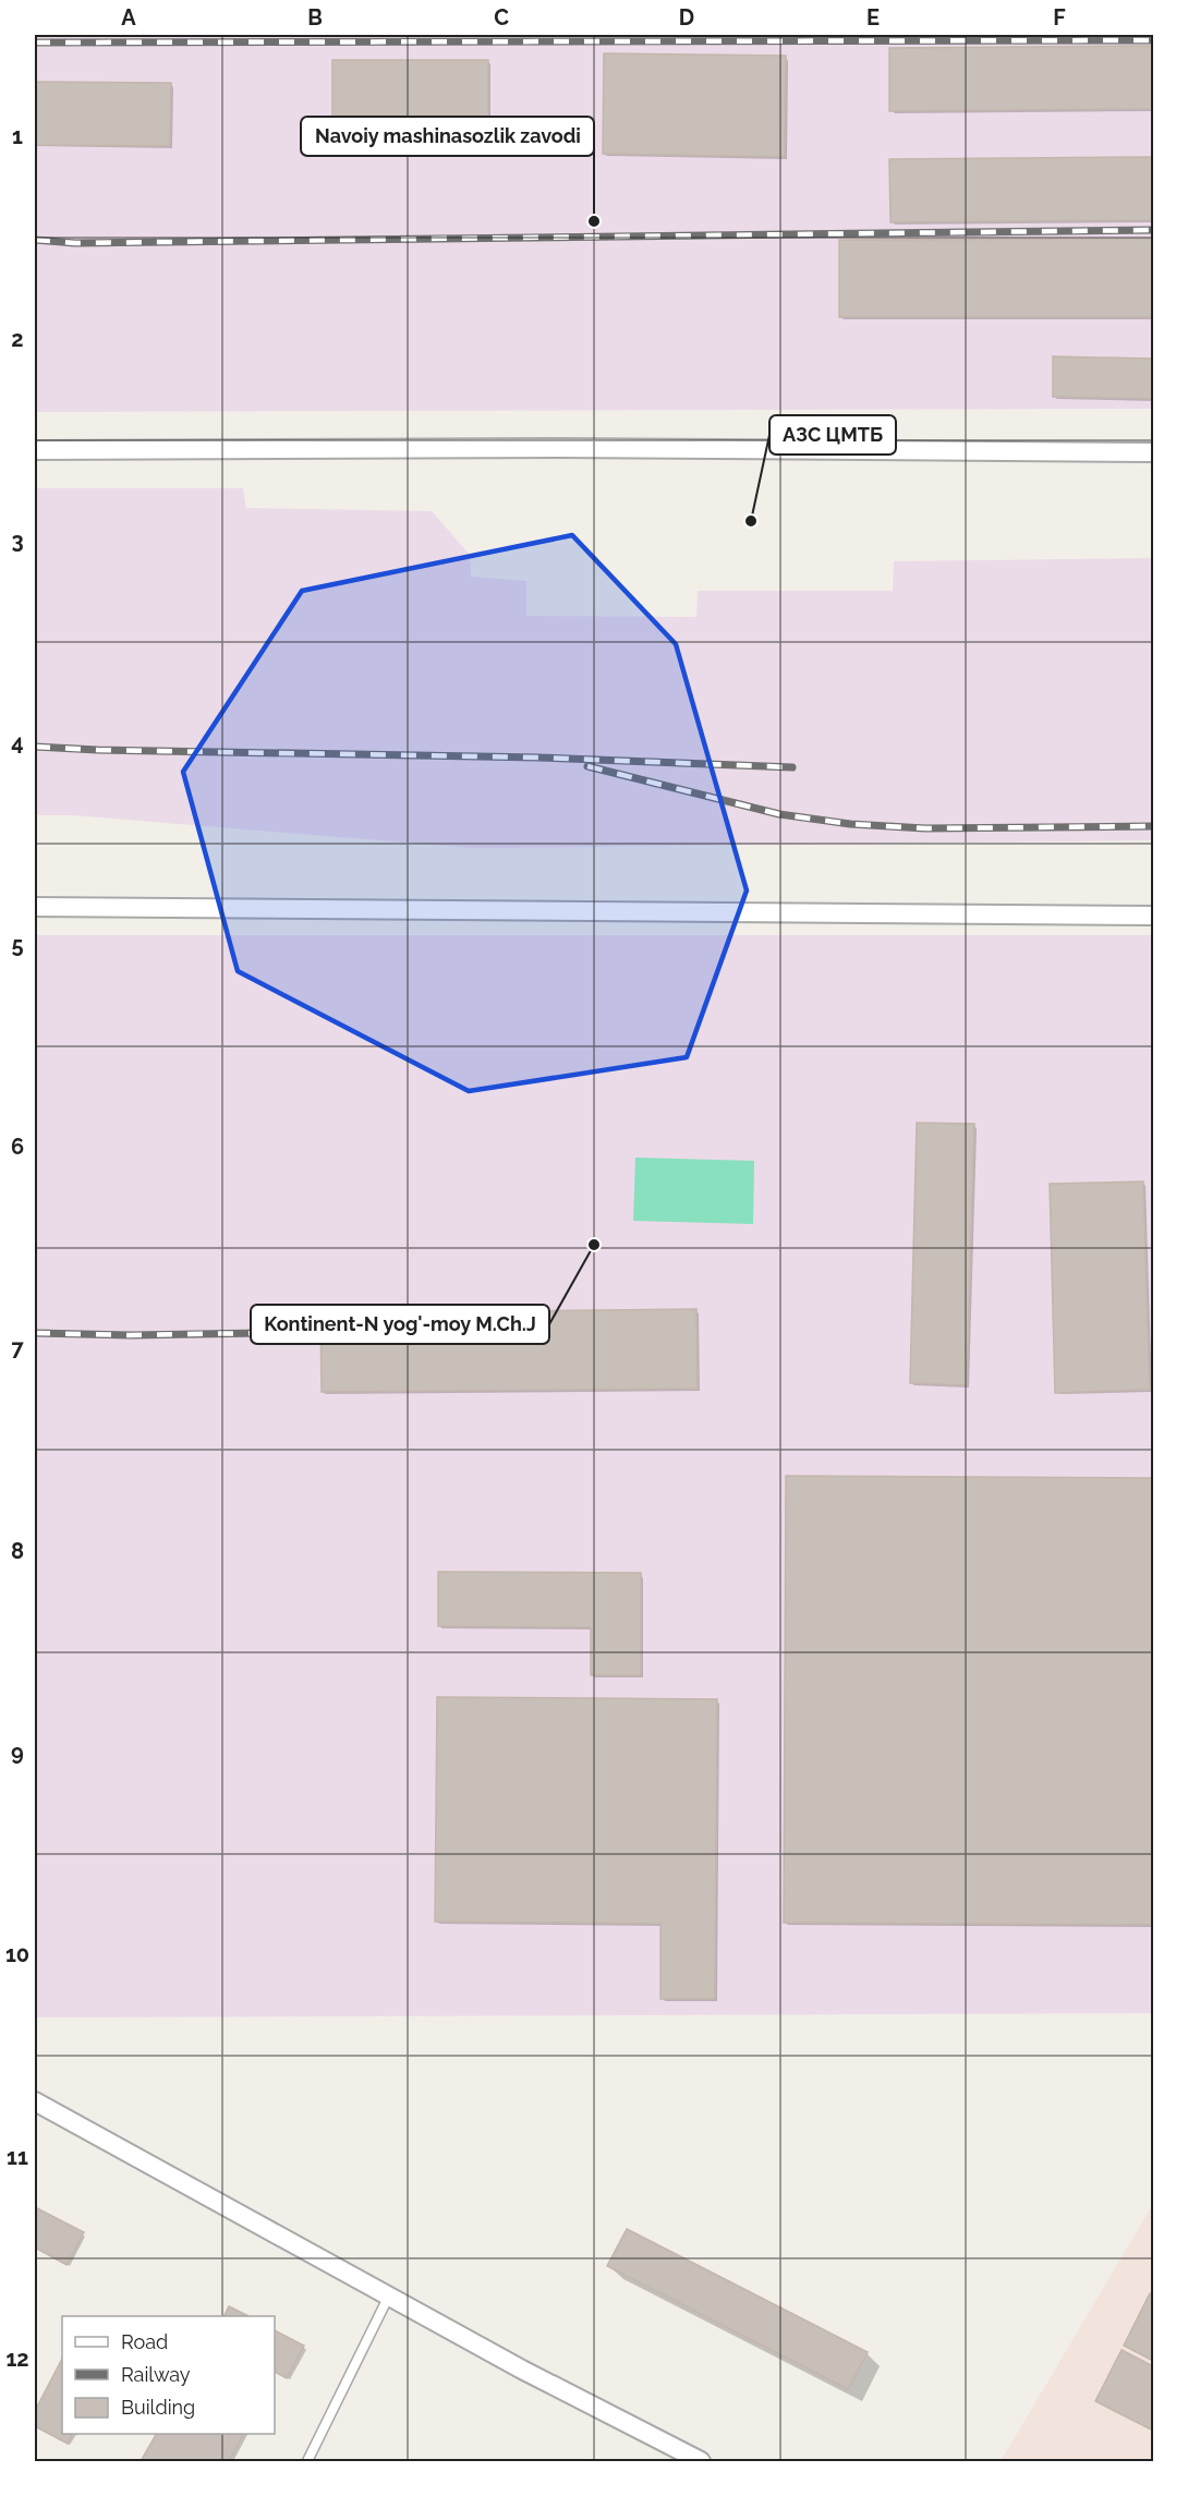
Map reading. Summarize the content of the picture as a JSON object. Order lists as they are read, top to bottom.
{
  "places": ["Navoiy mashinasozlik zavodi", "АЗС ЦМТБ", "Kontinent-N yog'-moy M.Ch.J"],
  "legend": ["Road", "Railway", "Building"],
  "grid": {
    "columns": [
      "A",
      "B",
      "C",
      "D",
      "E",
      "F"
    ],
    "rows": [
      "1",
      "2",
      "3",
      "4",
      "5",
      "6",
      "7",
      "8",
      "9",
      "10",
      "11",
      "12"
    ]
  }
}
